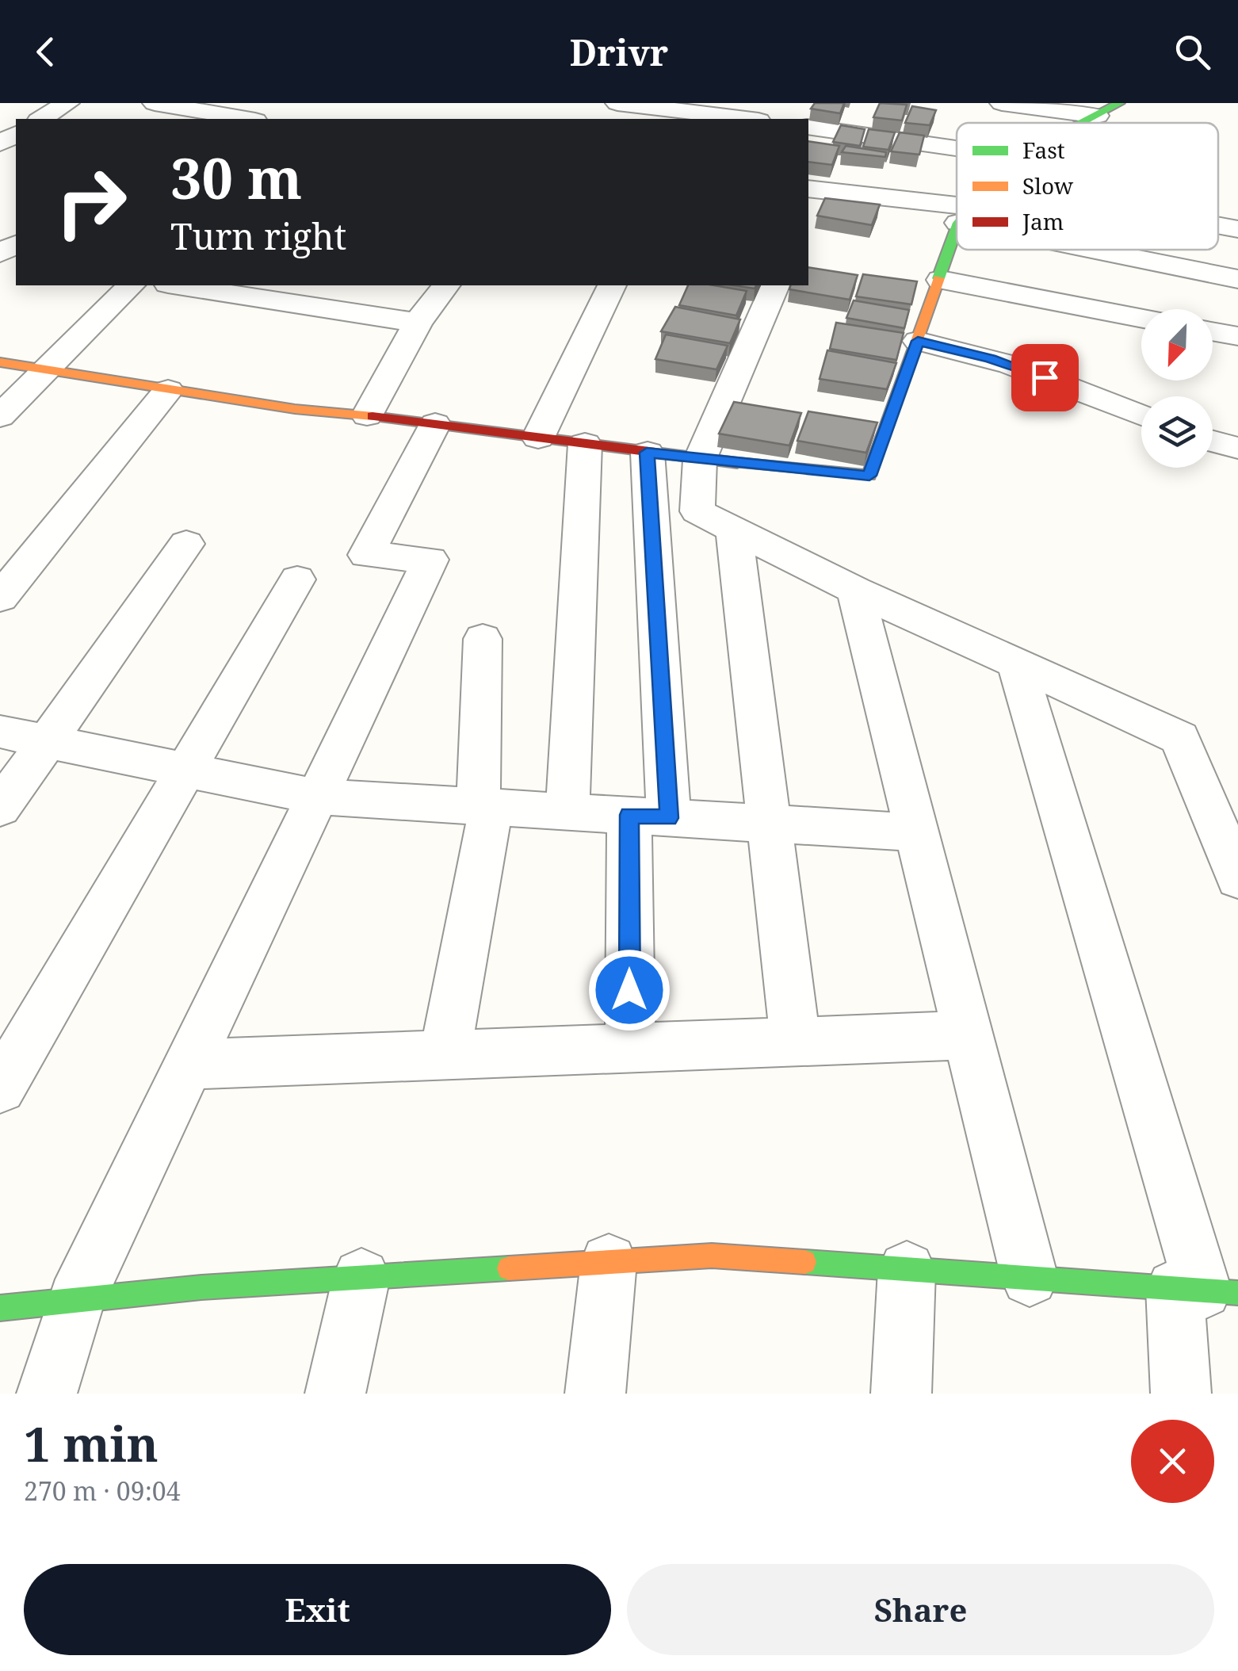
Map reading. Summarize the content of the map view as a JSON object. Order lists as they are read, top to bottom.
{
  "legend": ["Fast", "Slow", "Jam"],
  "north": "bottom left",
  "page": {
    "header": "Drivr",
    "turn": ["30 m", "Turn right"],
    "heading": ["1 min", "270 m · 09:04"],
    "buttons": ["Exit", "Share"]
  }
}
